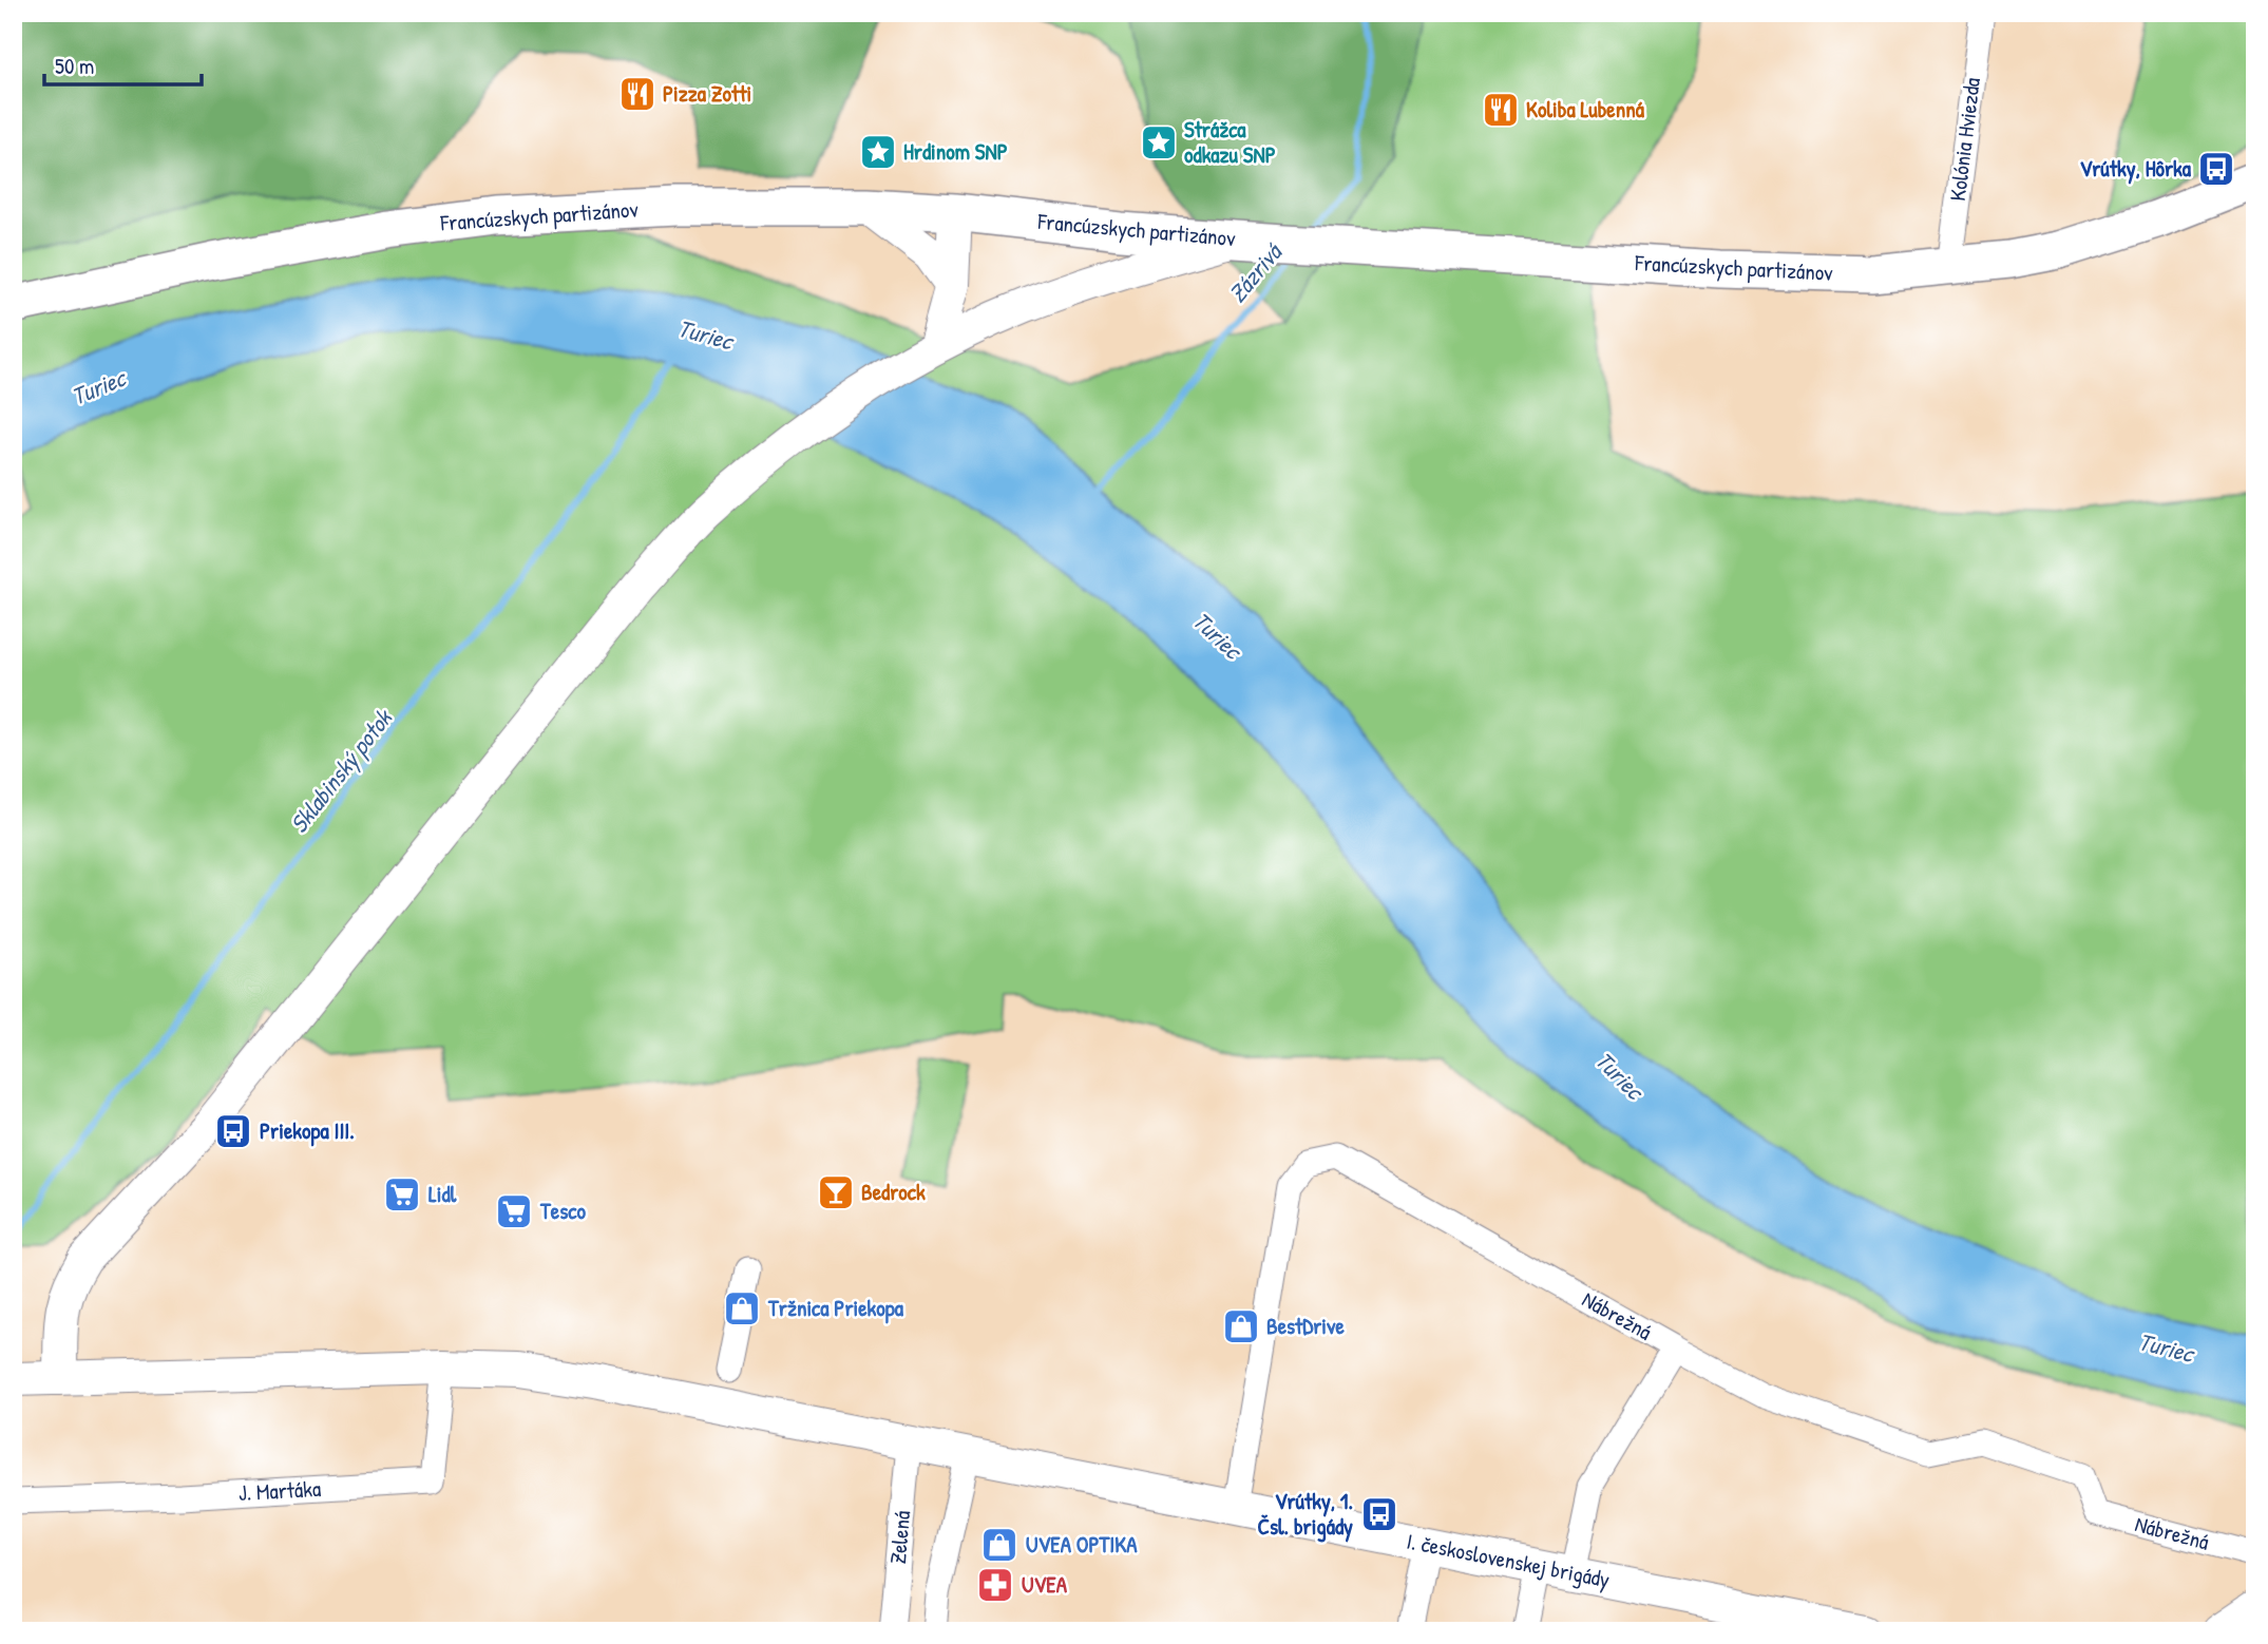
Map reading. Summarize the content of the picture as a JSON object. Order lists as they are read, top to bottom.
{
  "streets": {
    "main road": ["Francúzskych partizánov"],
    "street": [
      "Kolónia Hviezda",
      "Nábrežná",
      "J. Martáka",
      "Zelená",
      "I. československej brigády"
    ]
  },
  "crossings": [
    ["Kolónia Hviezda", "Francúzskych partizánov"],
    ["Nábrežná", "I. československej brigády"],
    ["J. Martáka", "I. československej brigády"],
    ["Zelená", "I. československej brigády"]
  ],
  "water": ["Zázrivá", "Turiec", "Sklabinský potok"],
  "places": {
    "restaurant": ["Pizza Zotti", "Koliba Lubenná"],
    "place": ["Strážca odkazu SNP", "Hrdinom SNP"],
    "bus stop": ["Vrútky, Hôrka", "Priekopa III.", "Vrútky, 1. Čsl. brigády"],
    "bar": ["Bedrock"],
    "supermarket": ["Lidl", "Tesco"],
    "shop": ["Tržnica Priekopa", "BestDrive", "UVEA OPTIKA"],
    "pharmacy": ["UVEA"]
  },
  "scale_bar": "50 m"
}
